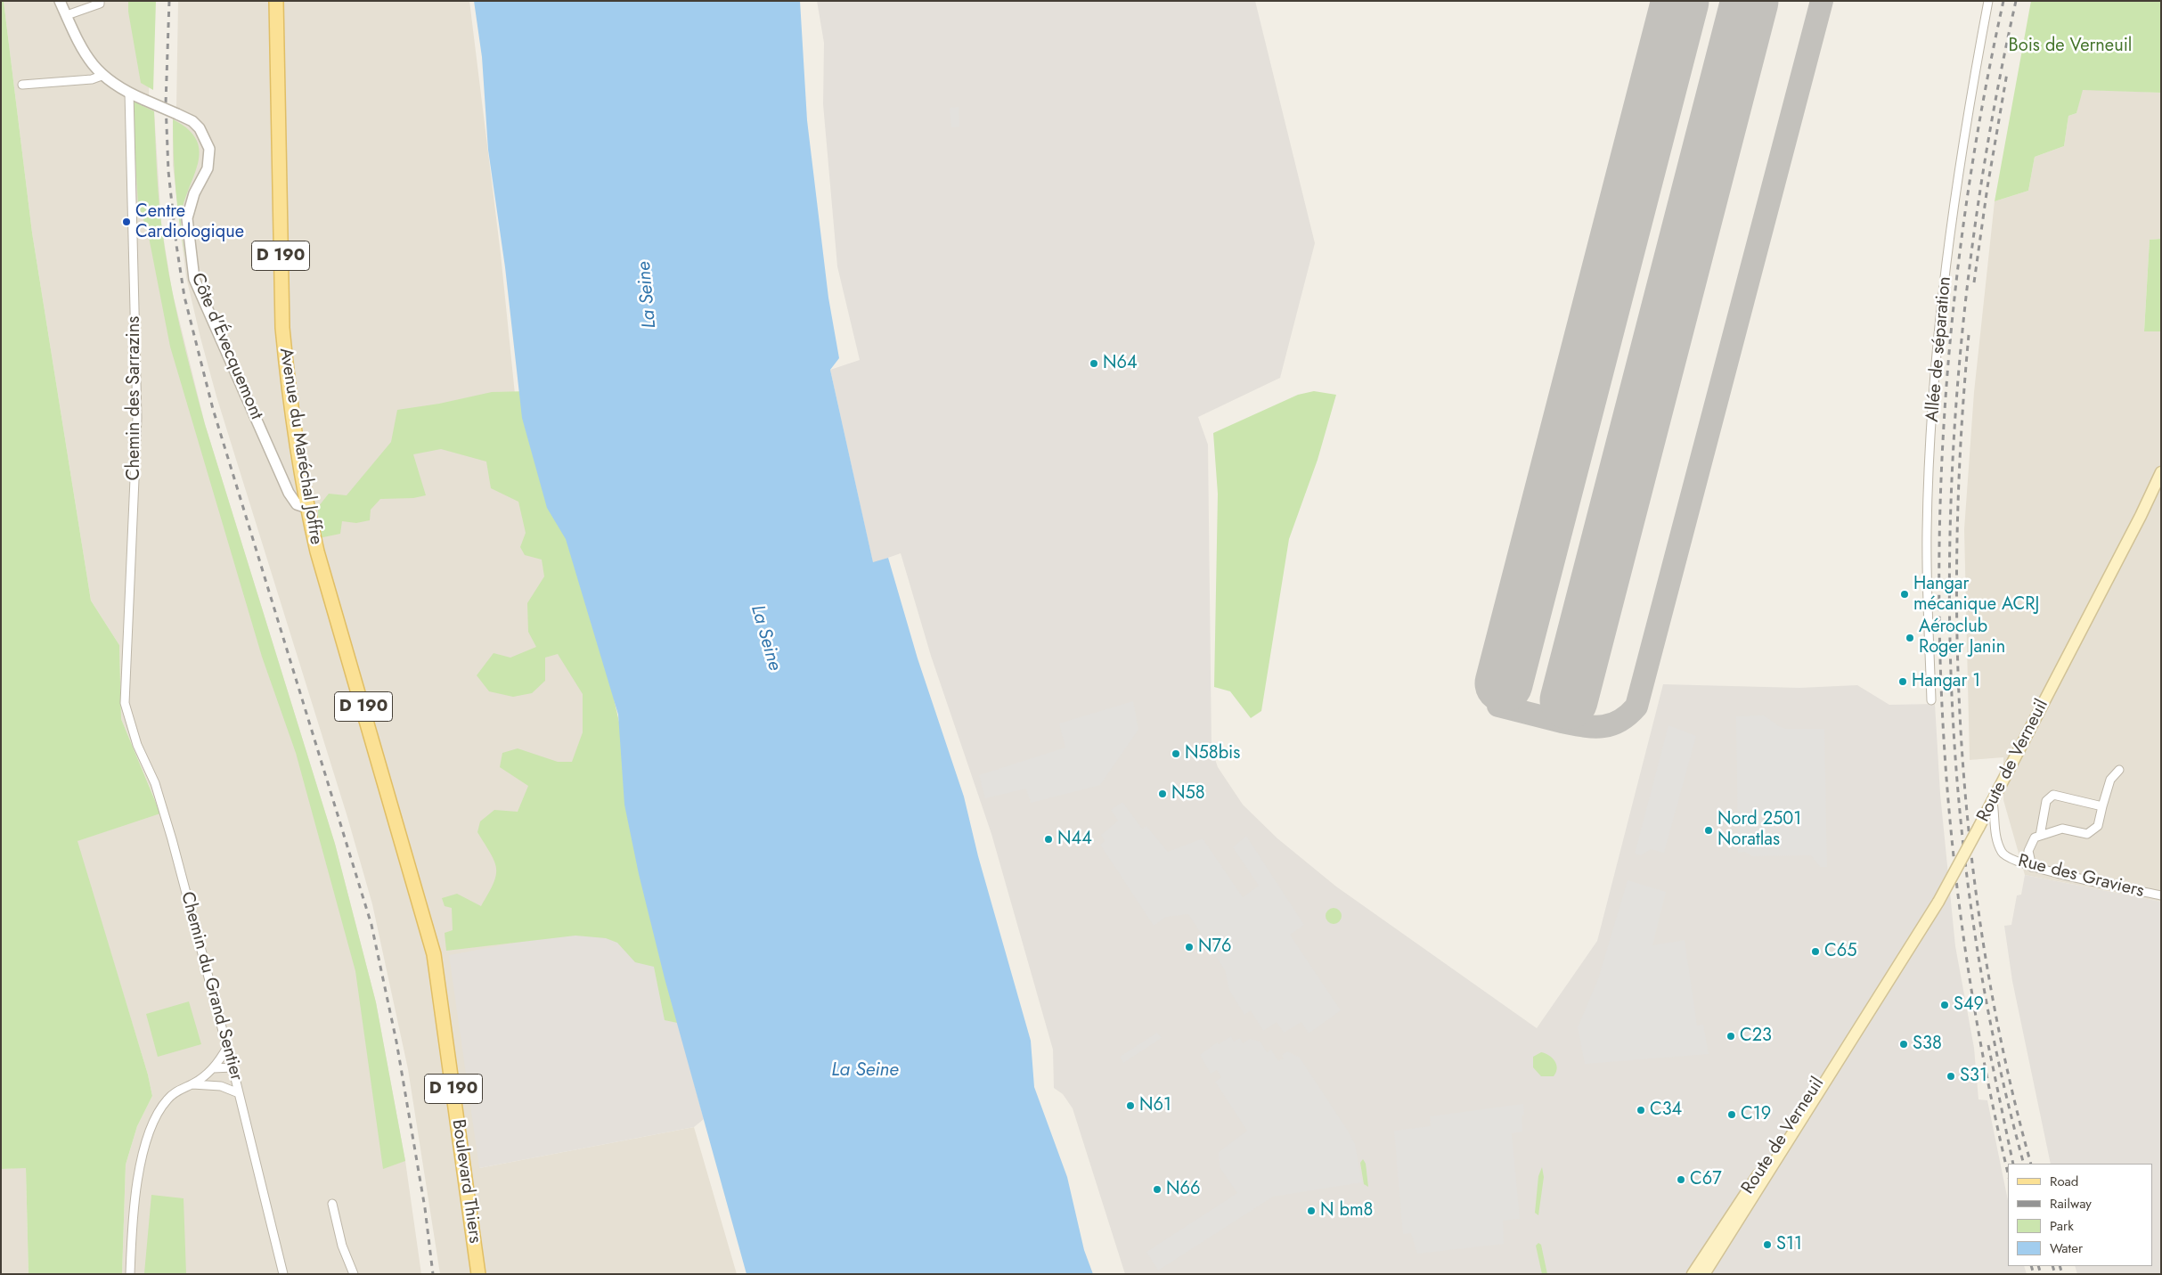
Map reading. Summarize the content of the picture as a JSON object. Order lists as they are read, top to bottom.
{
  "streets": {
    "main road": [
      "D 190",
      "Avenue du Maréchal Joffre",
      "Route de Verneuil",
      "Boulevard Thiers"
    ],
    "street": [
      "Côte d'Évecquemont",
      "Allée de séparation",
      "Chemin des Sarrazins",
      "Rue des Graviers",
      "Chemin du Grand Sentier"
    ]
  },
  "crossings": [
    ["Côte d'Évecquemont", "Chemin des Sarrazins"],
    ["Côte d'Évecquemont", "Avenue du Maréchal Joffre"],
    ["Chemin des Sarrazins", "Chemin du Grand Sentier"],
    ["Avenue du Maréchal Joffre", "Boulevard Thiers"],
    ["Route de Verneuil", "Rue des Graviers"]
  ],
  "water": ["La Seine"],
  "parks": ["Bois de Verneuil"],
  "places": [
    "Centre Cardiologique",
    "N64",
    "Hangar mécanique ACRJ",
    "Aéroclub Roger Janin",
    "Hangar 1",
    "N58bis",
    "N58",
    "Nord 2501 Noratlas",
    "N44",
    "N76",
    "C65",
    "S49",
    "C23",
    "S38",
    "S31",
    "N61",
    "C34",
    "C19",
    "C67",
    "N66",
    "N bm8",
    "S11"
  ],
  "legend": [
    "Road",
    "Railway",
    "Park",
    "Water"
  ]
}
